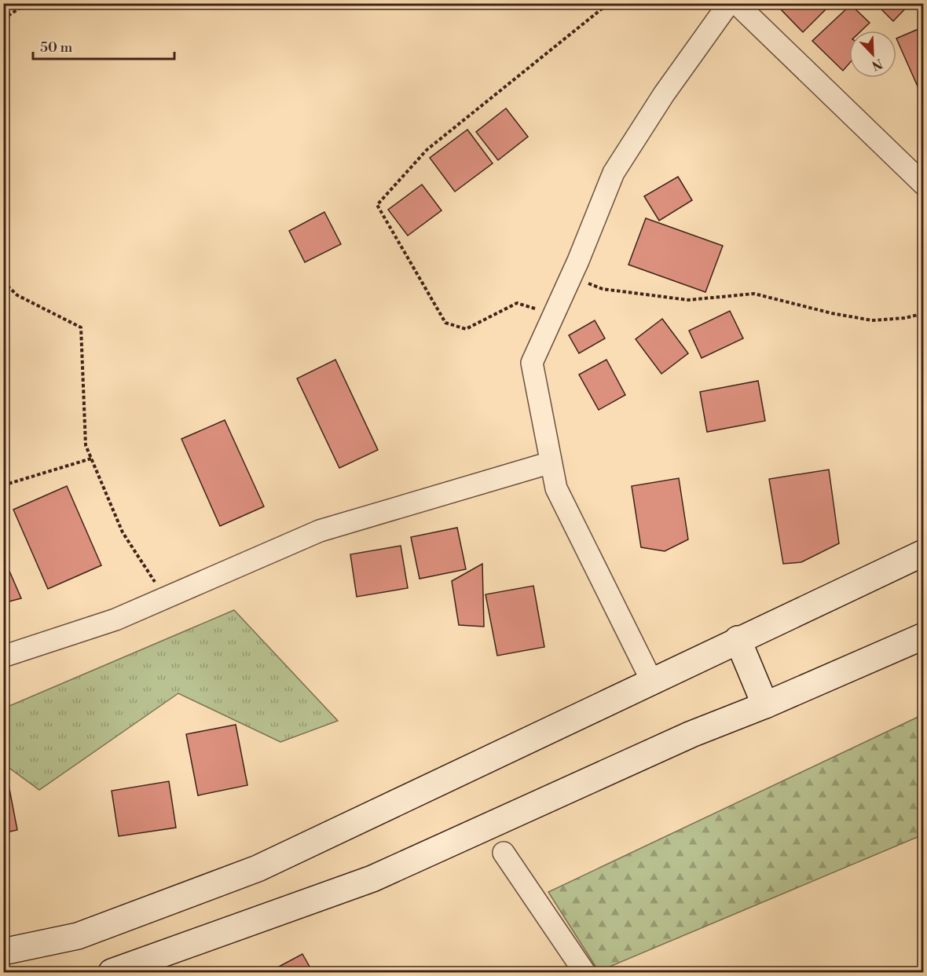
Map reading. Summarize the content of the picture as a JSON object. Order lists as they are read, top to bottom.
{
  "scale_bar": "50 m",
  "north": "bottom right"
}
